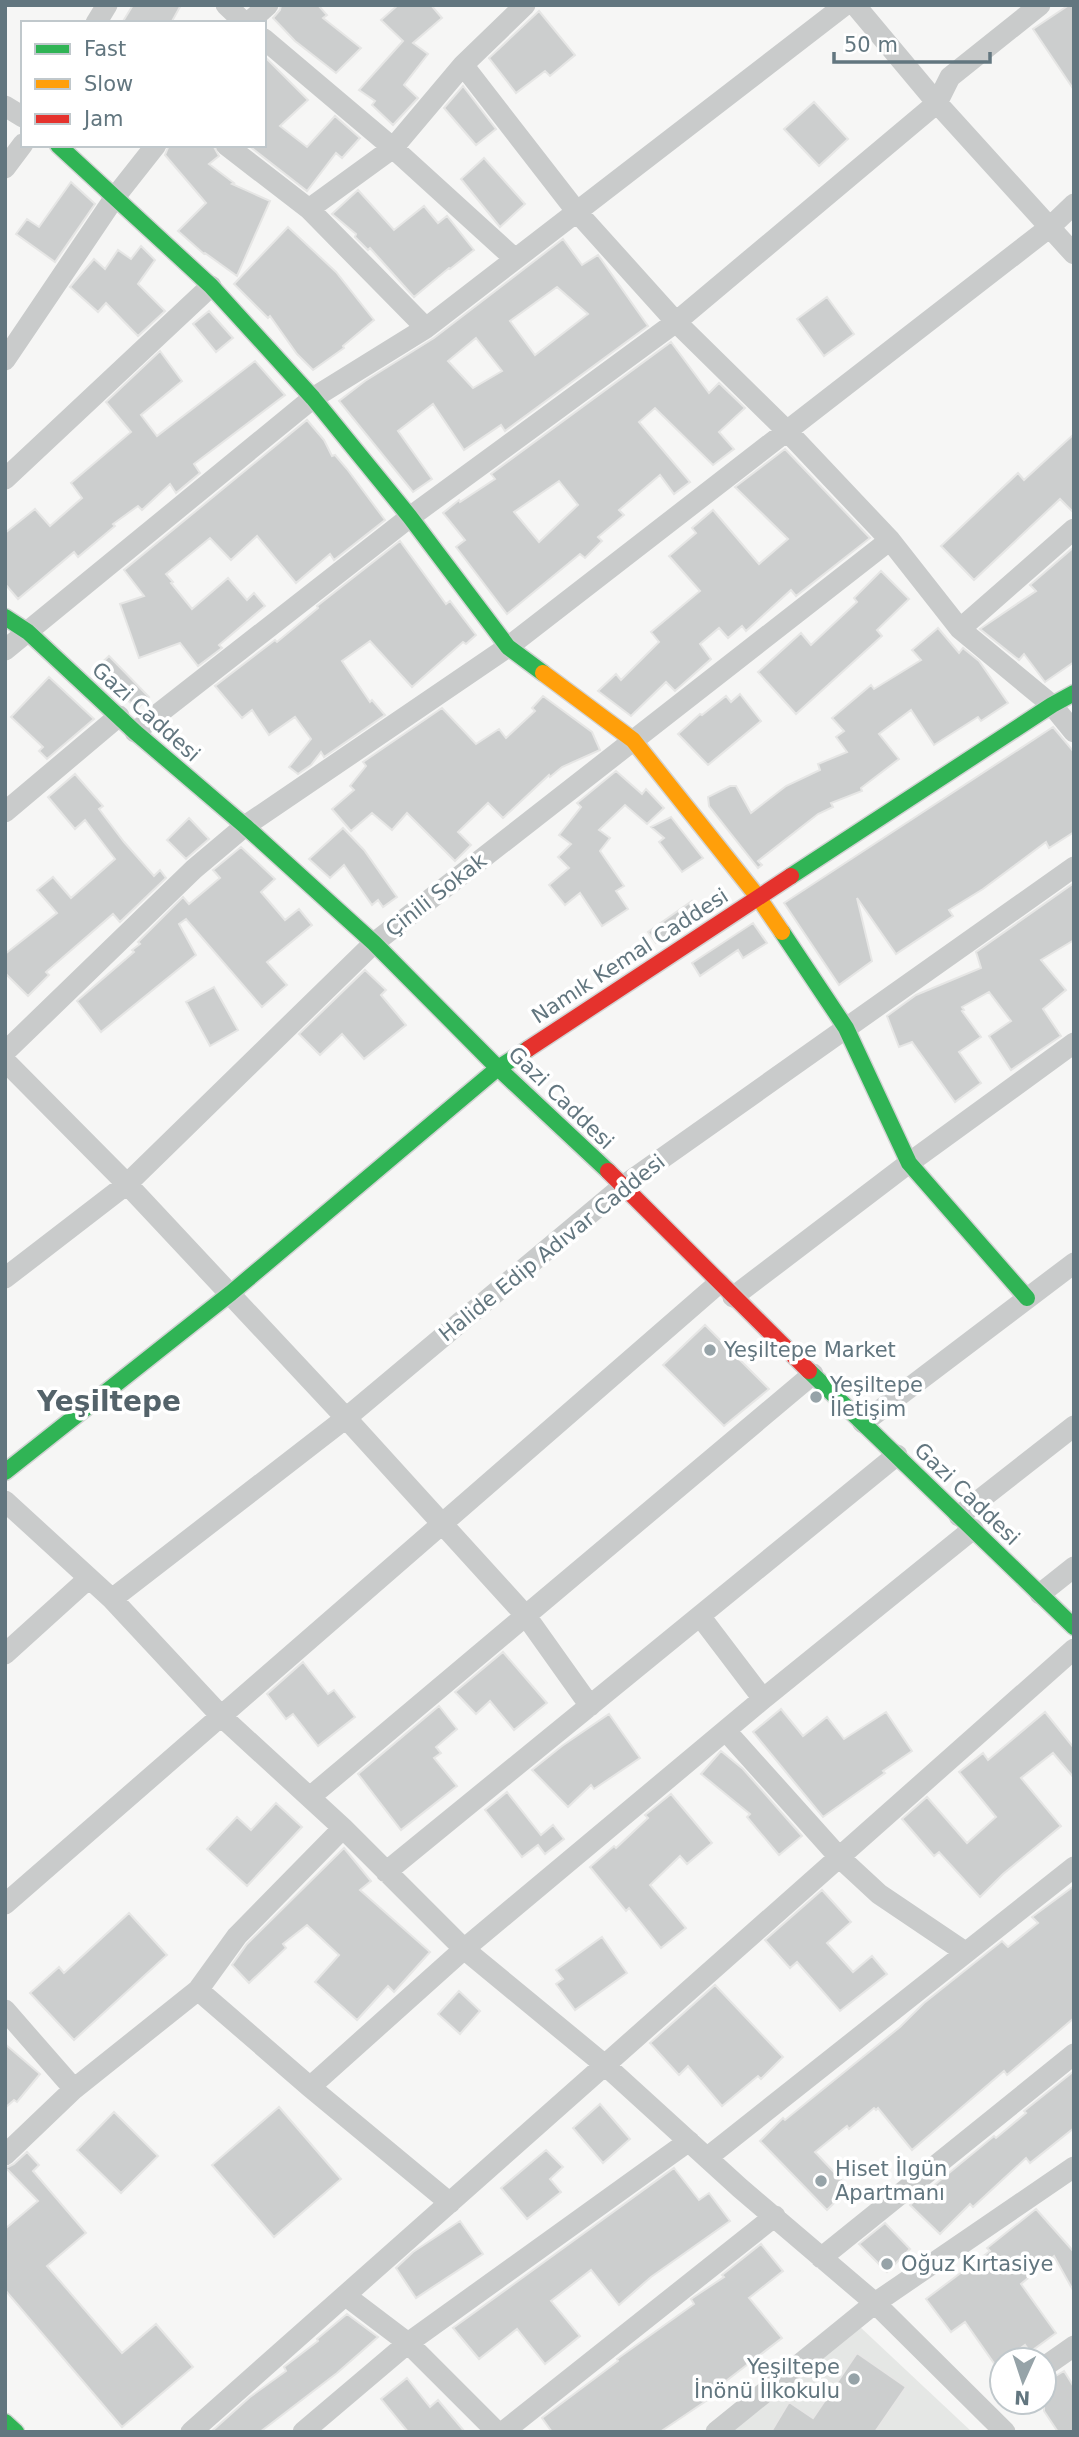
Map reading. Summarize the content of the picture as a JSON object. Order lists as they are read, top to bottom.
{
  "streets": {
    "street": [
      "Gazi Caddesi",
      "Çinili Sokak",
      "Namık Kemal Caddesi",
      "Halide Edip Adıvar Caddesi"
    ]
  },
  "crossings": [
    ["Gazi Caddesi", "Çinili Sokak"],
    ["Gazi Caddesi", "Namık Kemal Caddesi"],
    ["Gazi Caddesi", "Halide Edip Adıvar Caddesi"]
  ],
  "districts": ["Yeşiltepe"],
  "places": [
    "Yeşiltepe Market",
    "Yeşiltepe İletişim",
    "Hiset İlgün Apartmanı",
    "Oğuz Kırtasiye",
    "Yeşiltepe İnönü İlkokulu"
  ],
  "legend": ["Fast", "Slow", "Jam"],
  "scale_bar": "50 m",
  "north": "bottom"
}
